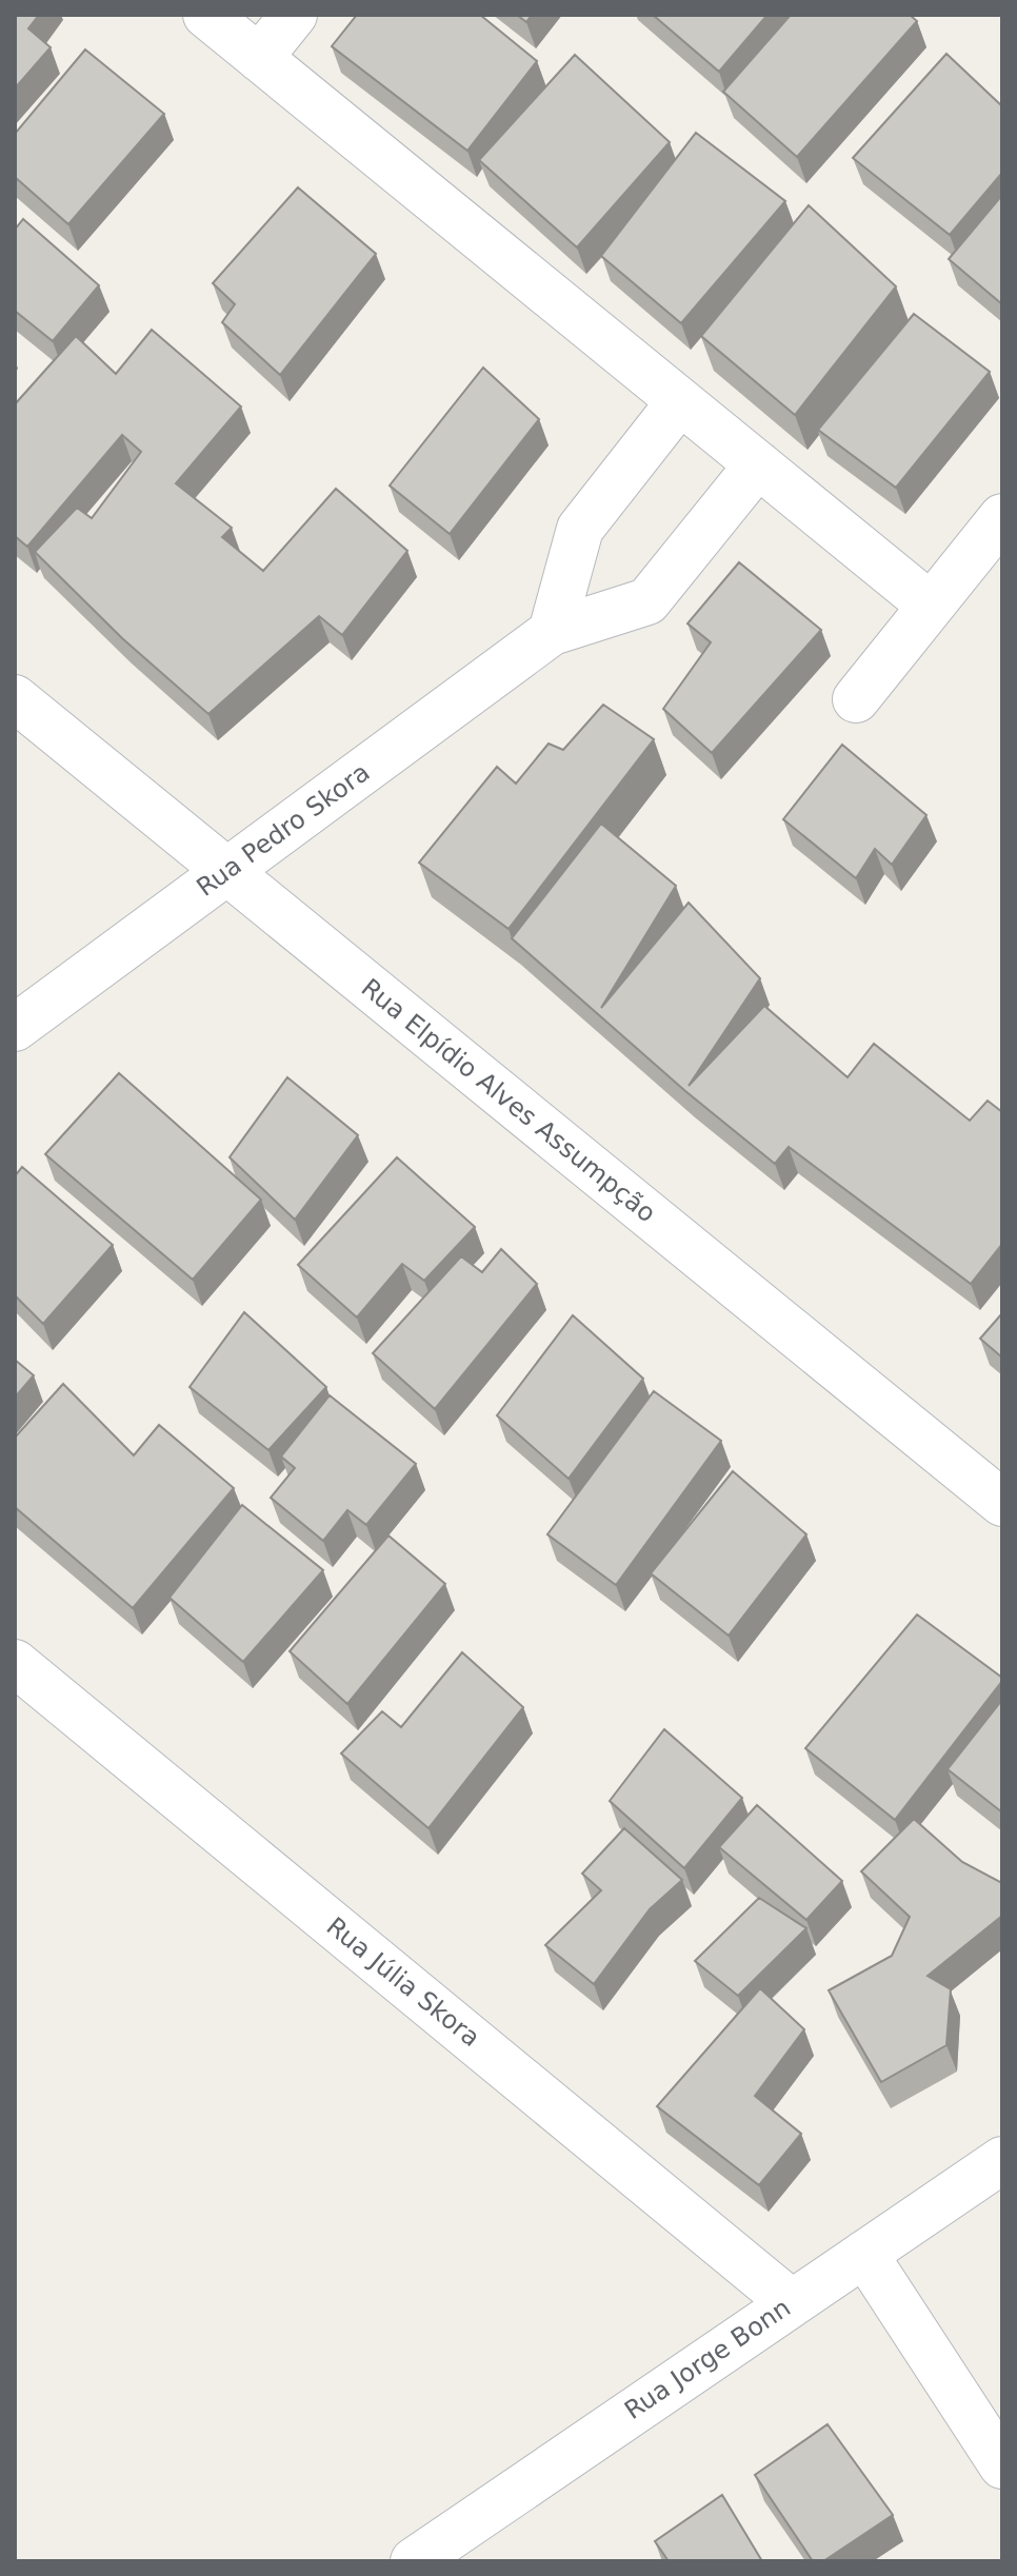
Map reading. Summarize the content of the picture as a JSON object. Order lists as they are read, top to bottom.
{
  "streets": {
    "street": [
      "Rua Pedro Skora",
      "Rua Elpídio Alves Assumpção",
      "Rua Júlia Skora",
      "Rua Jorge Bonn"
    ]
  },
  "crossings": [
    ["Rua Pedro Skora", "Rua Elpídio Alves Assumpção"],
    ["Rua Júlia Skora", "Rua Jorge Bonn"]
  ]
}
